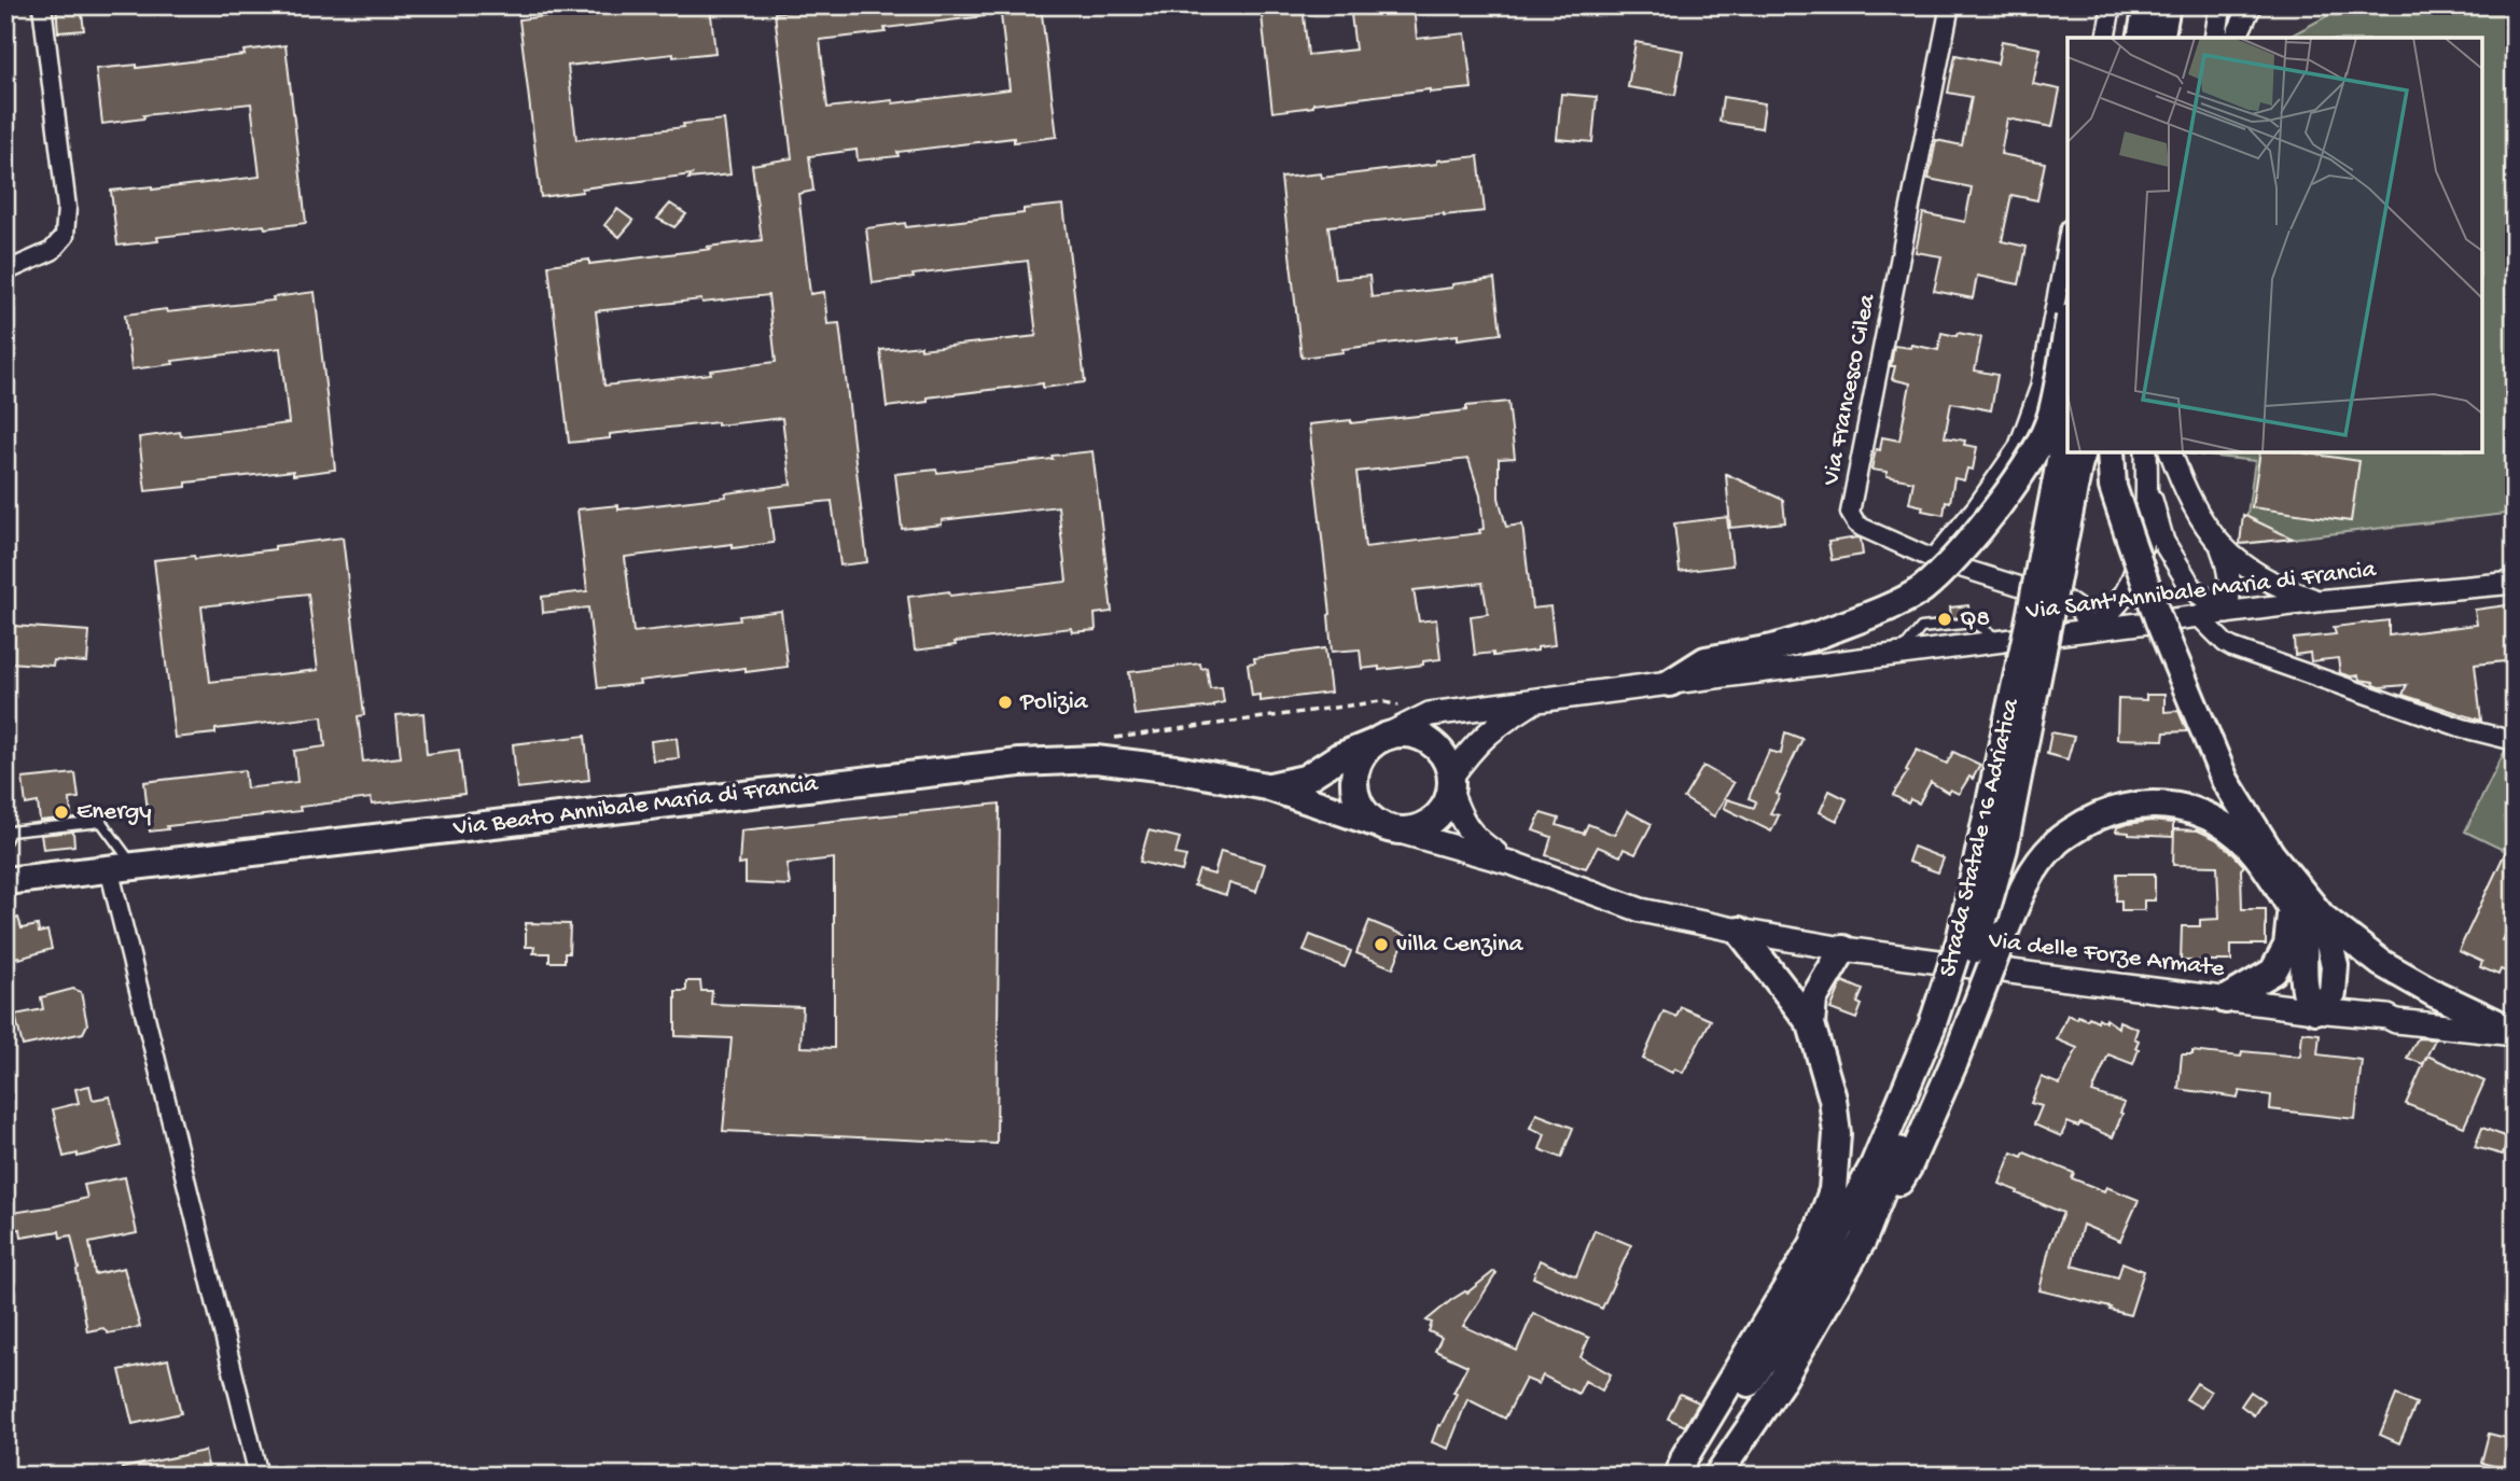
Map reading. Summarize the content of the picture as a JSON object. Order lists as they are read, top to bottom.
{
  "streets": {
    "main road": ["Via Beato Annibale Maria di Francia", "Strada Statale 16 Adriatica", "Via delle Forze Armate"],
    "street": ["Via Francesco Cilea", "Via Sant'Annibale Maria di Francia"]
  },
  "crossings": [
    ["Via Francesco Cilea", "Via Sant'Annibale Maria di Francia"],
    ["Via Beato Annibale Maria di Francia", "Via delle Forze Armate"]
  ],
  "places": [
    "Q8",
    "Polizia",
    "Energy",
    "villa Cenzina"
  ]
}
